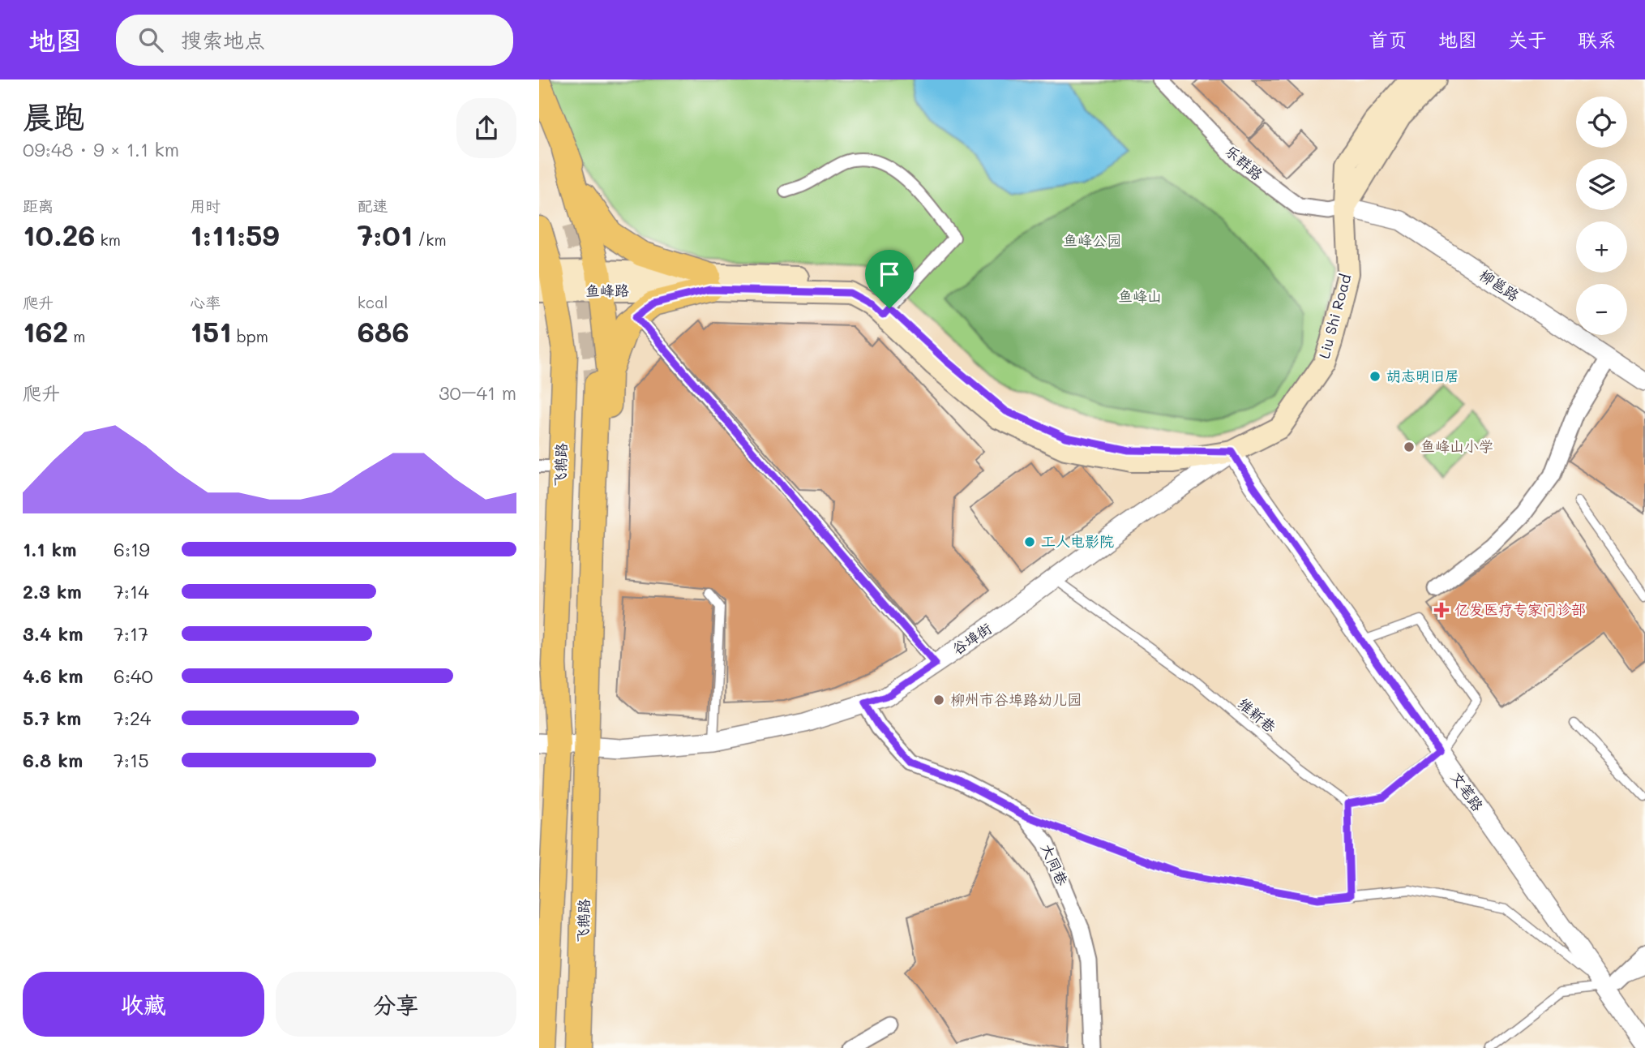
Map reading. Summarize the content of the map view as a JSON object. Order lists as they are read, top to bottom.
{
  "streets": {
    "main road": ["鱼峰路", "Liu Shi Road", "飞鹅路"],
    "street": [
      "乐群路",
      "柳邕路",
      "谷埠街",
      "文笔路",
      "大同巷"
    ],
    "lane": ["维新巷"]
  },
  "crossings": [
    ["乐群路", "柳邕路"],
    ["乐群路", "Liu Shi Road"],
    ["柳邕路", "Liu Shi Road"],
    ["鱼峰路", "Liu Shi Road"],
    ["鱼峰路", "飞鹅路"],
    ["鱼峰路", "谷埠街"],
    ["鱼峰路", "文笔路"],
    ["Liu Shi Road", "谷埠街"],
    ["Liu Shi Road", "文笔路"],
    ["飞鹅路", "谷埠街"],
    ["谷埠街", "维新巷"],
    ["谷埠街", "文笔路"],
    ["谷埠街", "大同巷"]
  ],
  "parks": ["鱼峰公园", "鱼峰山"],
  "places": {
    "other": [
      "胡志明旧居",
      "鱼峰山小学",
      "工人电影院",
      "柳州市谷埠路幼儿园"
    ],
    "health": ["亿发医疗专家门诊部"]
  },
  "page": {
    "header": "地图",
    "search": "搜索地点",
    "nav": [
      "首页",
      "地图",
      "关于",
      "联系"
    ],
    "heading": ["晨跑", "09:48 · 9 × 1.1 km"],
    "map_buttons": ["+", "−"],
    "stats": [
      ["距离", "10.26 km"],
      ["用时", "1:11:59"],
      ["配速", "7:01 /km"],
      ["爬升", "162 m"],
      ["心率", "151 bpm"],
      ["kcal", "686"]
    ],
    "chart": ["爬升", "30–41 m"],
    "list": [
      {
        "name": "1.1 km",
        "note": "6:19"
      },
      {
        "name": "2.3 km",
        "note": "7:14"
      },
      {
        "name": "3.4 km",
        "note": "7:17"
      },
      {
        "name": "4.6 km",
        "note": "6:40"
      },
      {
        "name": "5.7 km",
        "note": "7:24"
      },
      {
        "name": "6.8 km",
        "note": "7:15"
      }
    ],
    "buttons": ["收藏", "分享"]
  }
}
